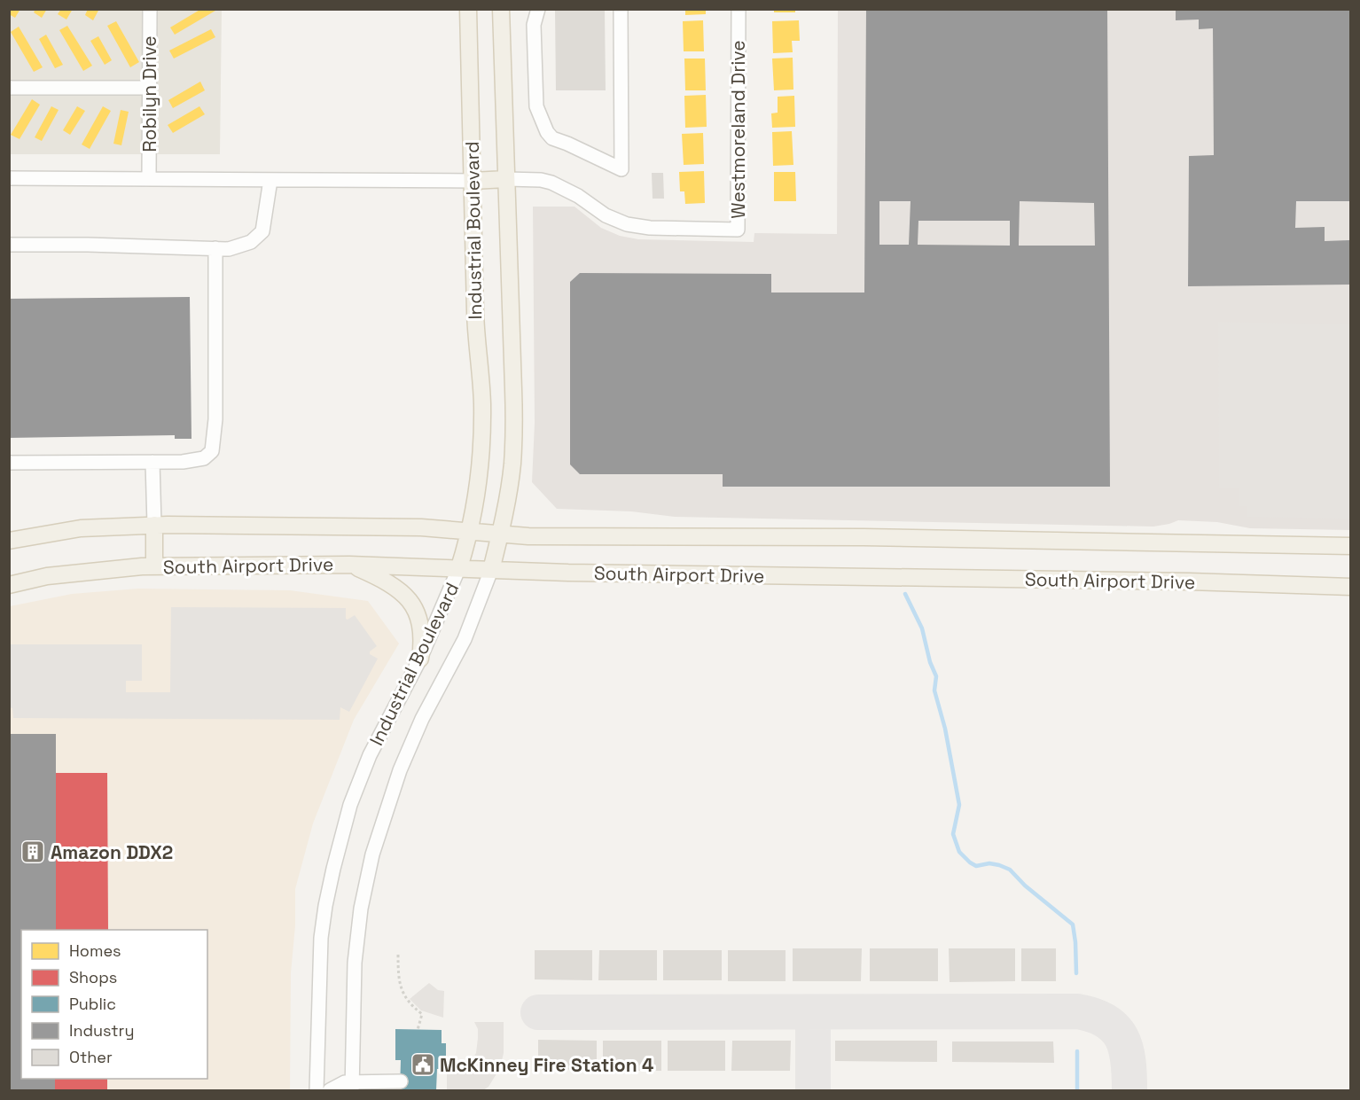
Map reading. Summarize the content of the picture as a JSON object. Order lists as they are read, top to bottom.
{
  "streets": {
    "main road": ["Industrial Boulevard", "South Airport Drive"],
    "street": ["Robilyn Drive", "Westmoreland Drive"]
  },
  "crossings": [
    ["Westmoreland Drive", "Industrial Boulevard"],
    ["Industrial Boulevard", "South Airport Drive"]
  ],
  "places": {
    "building": ["Amazon DDX2"],
    "public building": ["McKinney Fire Station 4"]
  },
  "legend": [
    "Homes",
    "Shops",
    "Public",
    "Industry",
    "Other"
  ]
}
